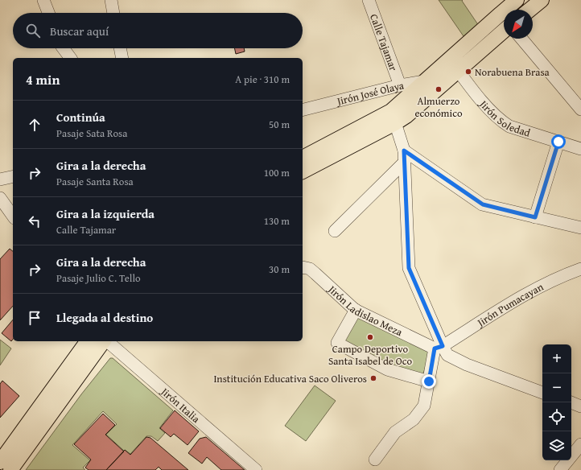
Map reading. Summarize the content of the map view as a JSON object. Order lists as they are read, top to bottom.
{
  "streets": {
    "street": [
      "Calle Tajamar",
      "Jirón José Olaya",
      "Jirón Soledad",
      "Jirón Pumacayan",
      "Jirón Ladislao Meza",
      "Jirón Italia"
    ]
  },
  "crossings": [
    ["Calle Tajamar", "Jirón José Olaya"],
    ["Jirón Pumacayan", "Jirón Ladislao Meza"]
  ],
  "places": [
    "Norabuena Brasa",
    "Almuerzo económico",
    "Campo Deportivo Santa Isabel de Oco",
    "Institución Educativa Saco Oliveros"
  ],
  "north": "bottom left",
  "page": {
    "search": "Buscar aquí",
    "heading": ["4 min", "A pie · 310 m"],
    "list": [
      ["Continúa", "Pasaje Sata Rosa", "50 m"],
      ["Gira a la derecha", "Pasaje Santa Rosa", "100 m"],
      ["Gira a la izquierda", "Calle Tajamar", "130 m"],
      ["Gira a la derecha", "Pasaje Julio C. Tello", "30 m"],
      "Llegada al destino"
    ],
    "map_buttons": ["+", "−"]
  }
}
